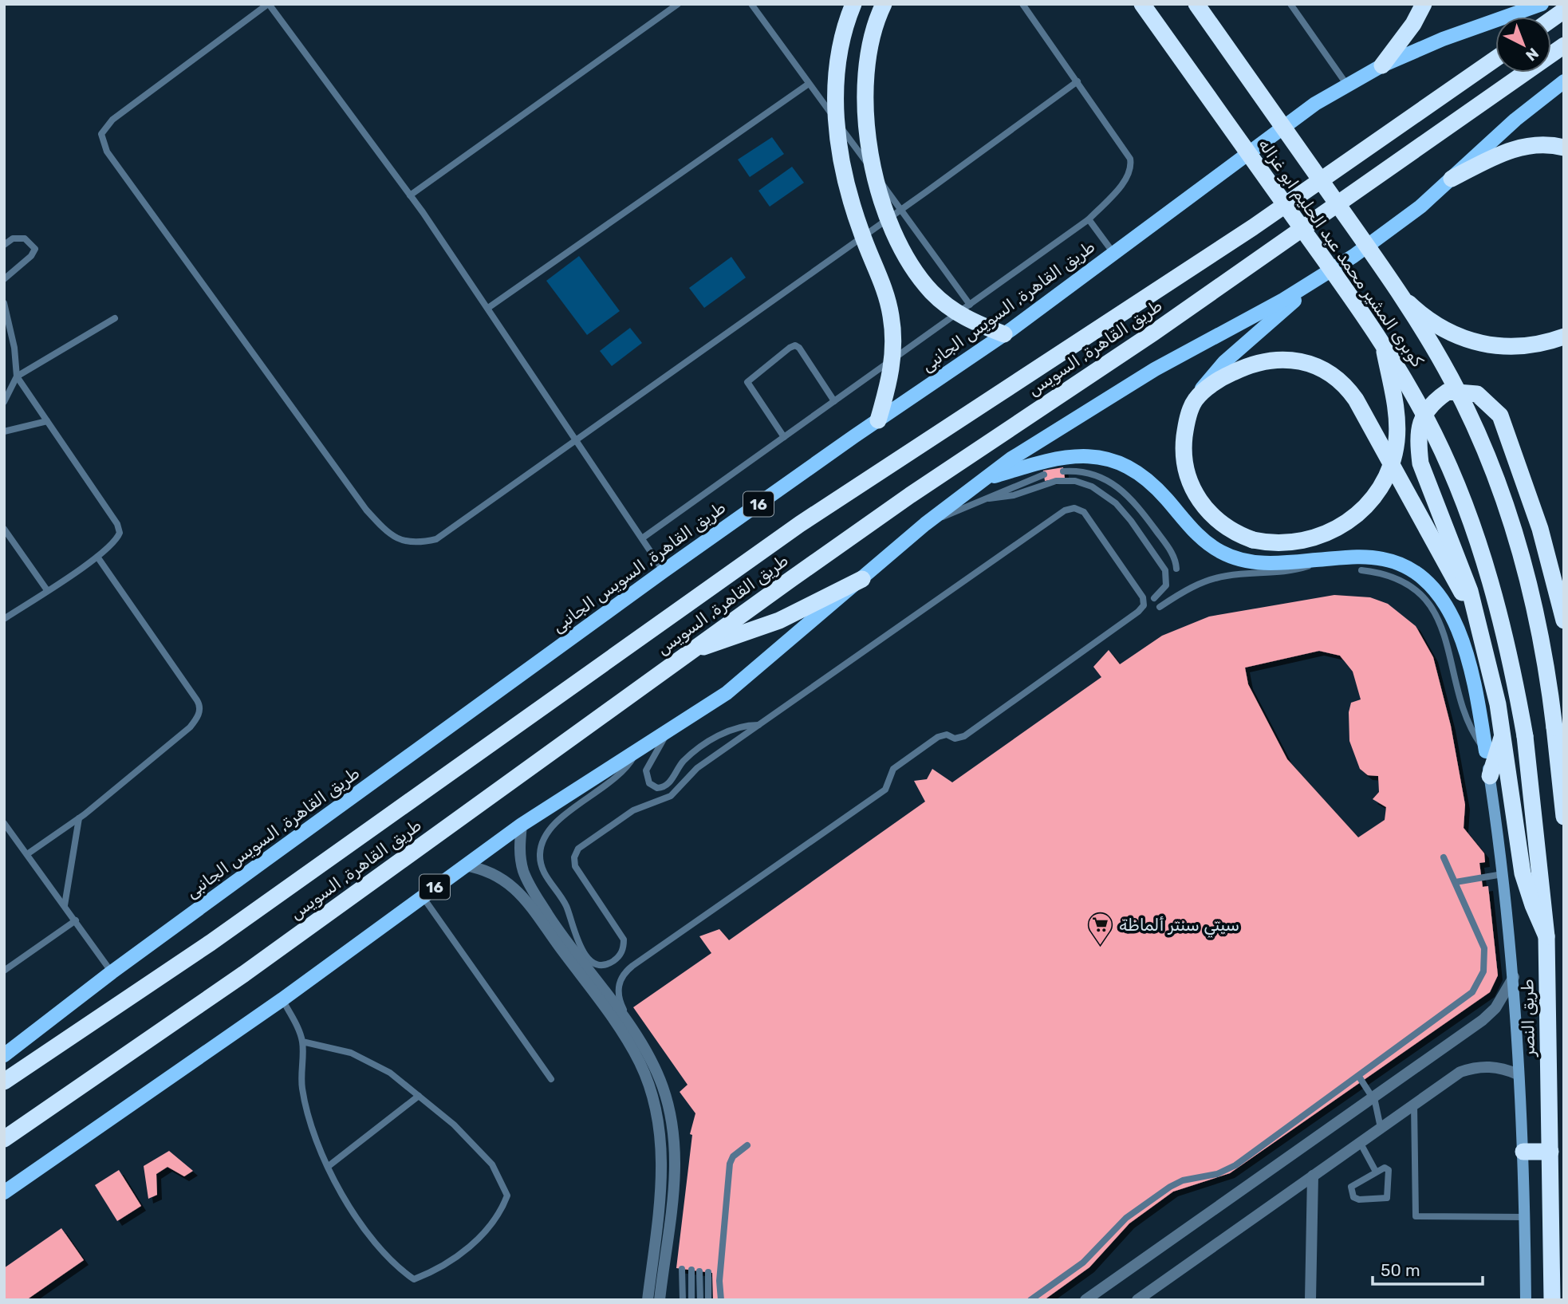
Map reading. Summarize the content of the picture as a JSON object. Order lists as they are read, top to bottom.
{
  "streets": {
    "highway": [
      "كوبرى المشير محمد عبد الحليم ابو غزاله",
      "طريق القاهرة, السويس",
      "16",
      "طريق النصر"
    ],
    "main road": ["طريق القاهرة, السويس الجانبى"]
  },
  "crossings": [
    ["كوبرى المشير محمد عبد الحليم ابو غزاله", "طريق النصر"]
  ],
  "places": {
    "supermarket": ["سيتي سنتر ألماظة"]
  },
  "scale_bar": "50 m",
  "north": "bottom right"
}
